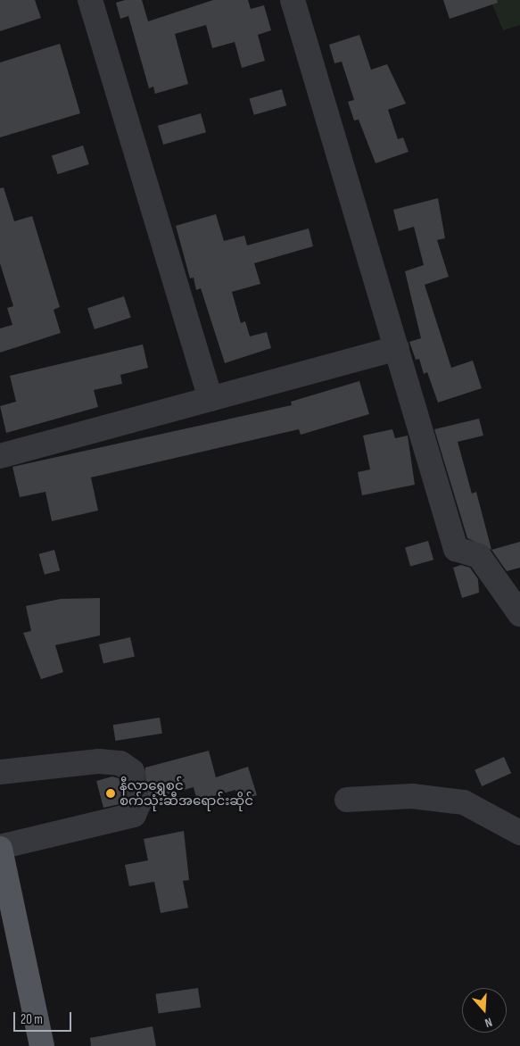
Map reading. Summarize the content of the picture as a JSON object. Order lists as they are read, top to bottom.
{
  "places": ["နီလာရွှေစင် စက်သုံးဆီအရောင်းဆိုင်"],
  "scale_bar": "20 m",
  "north": "bottom"
}
